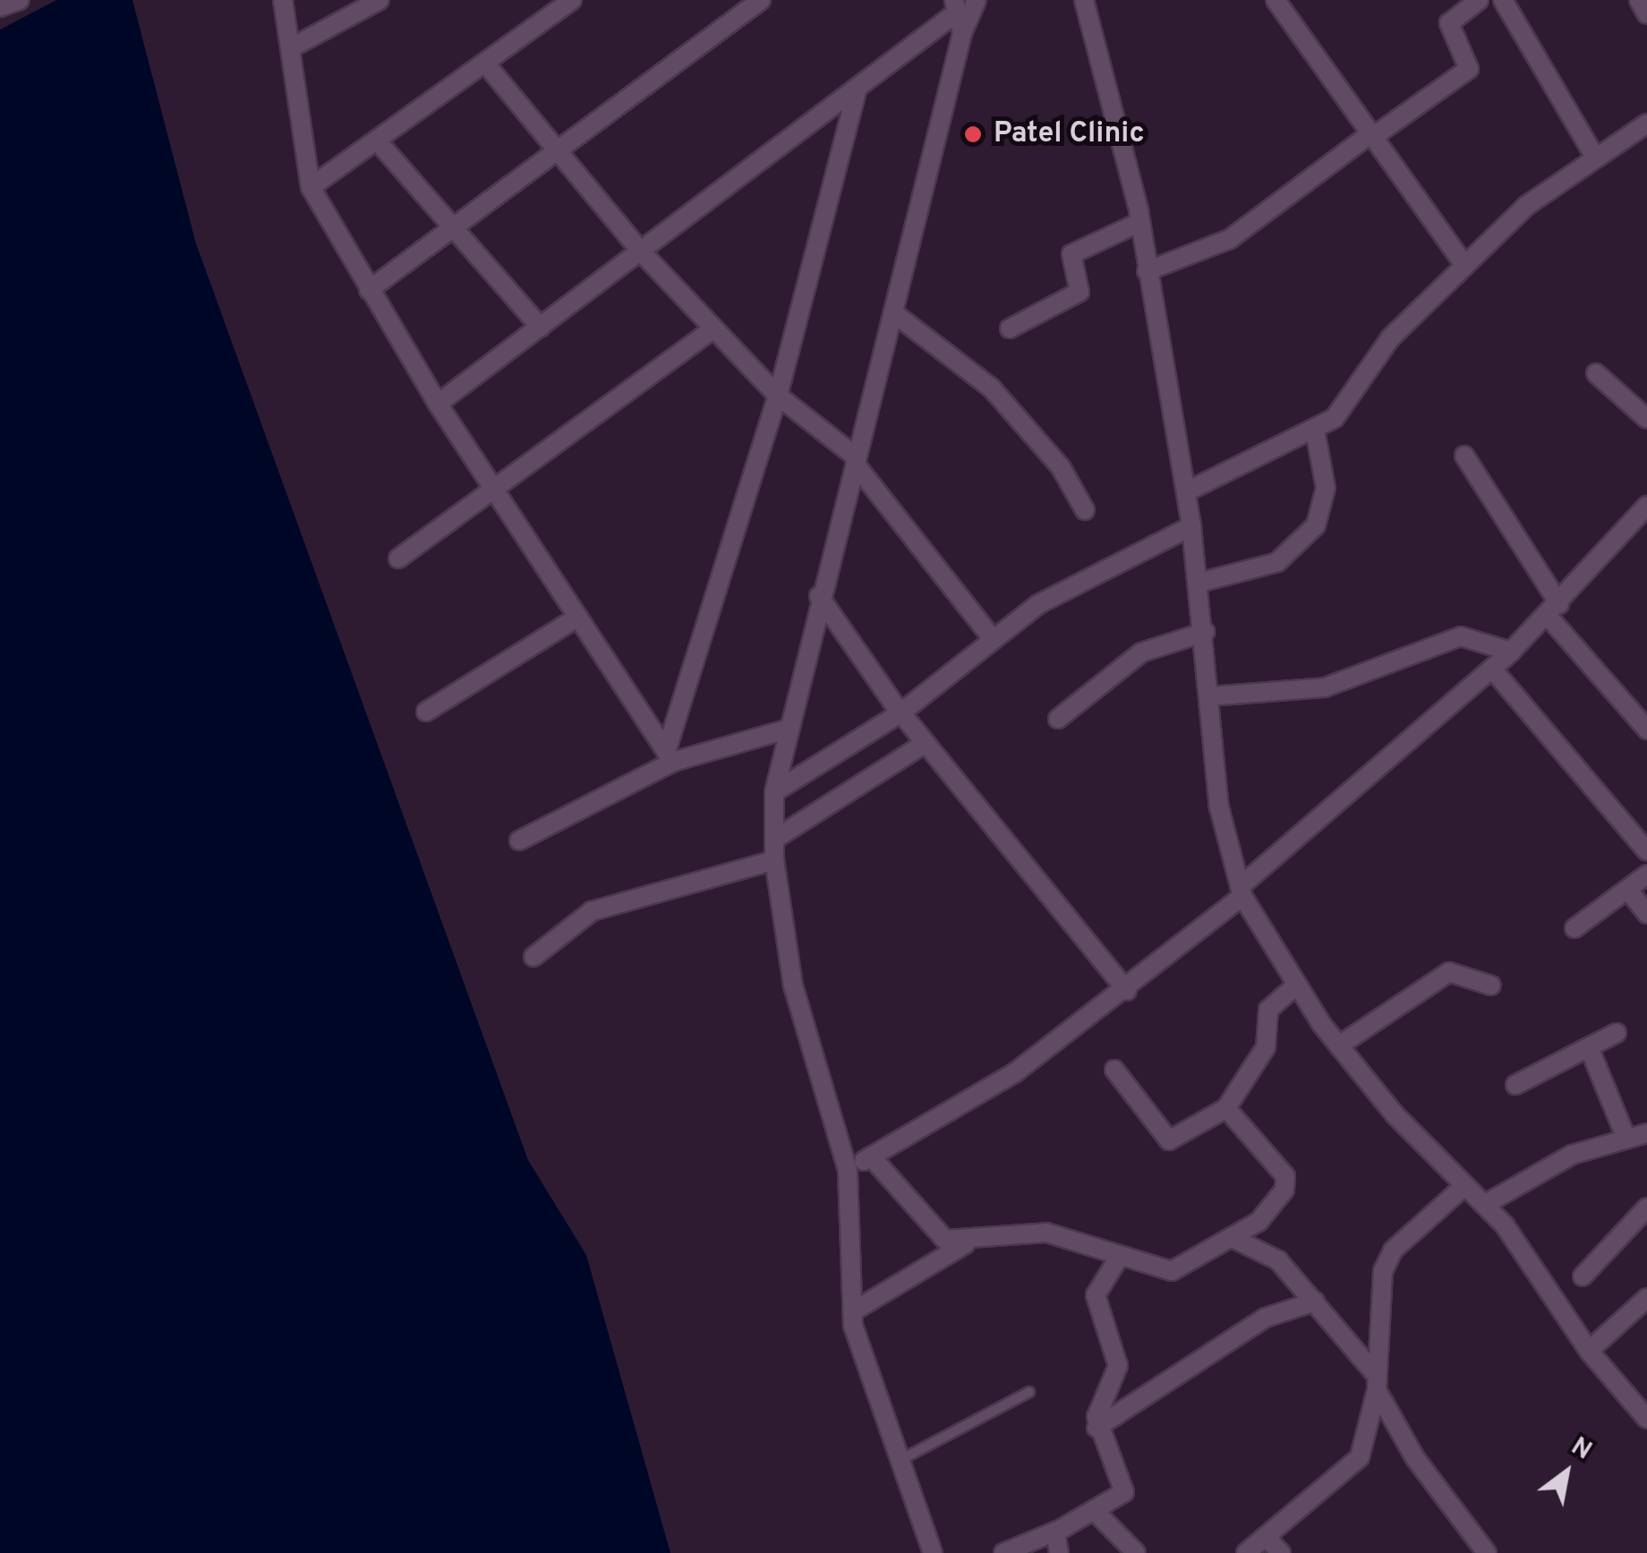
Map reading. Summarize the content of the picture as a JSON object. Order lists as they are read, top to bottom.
{
  "places": ["Patel Clinic"],
  "north": "top right"
}
